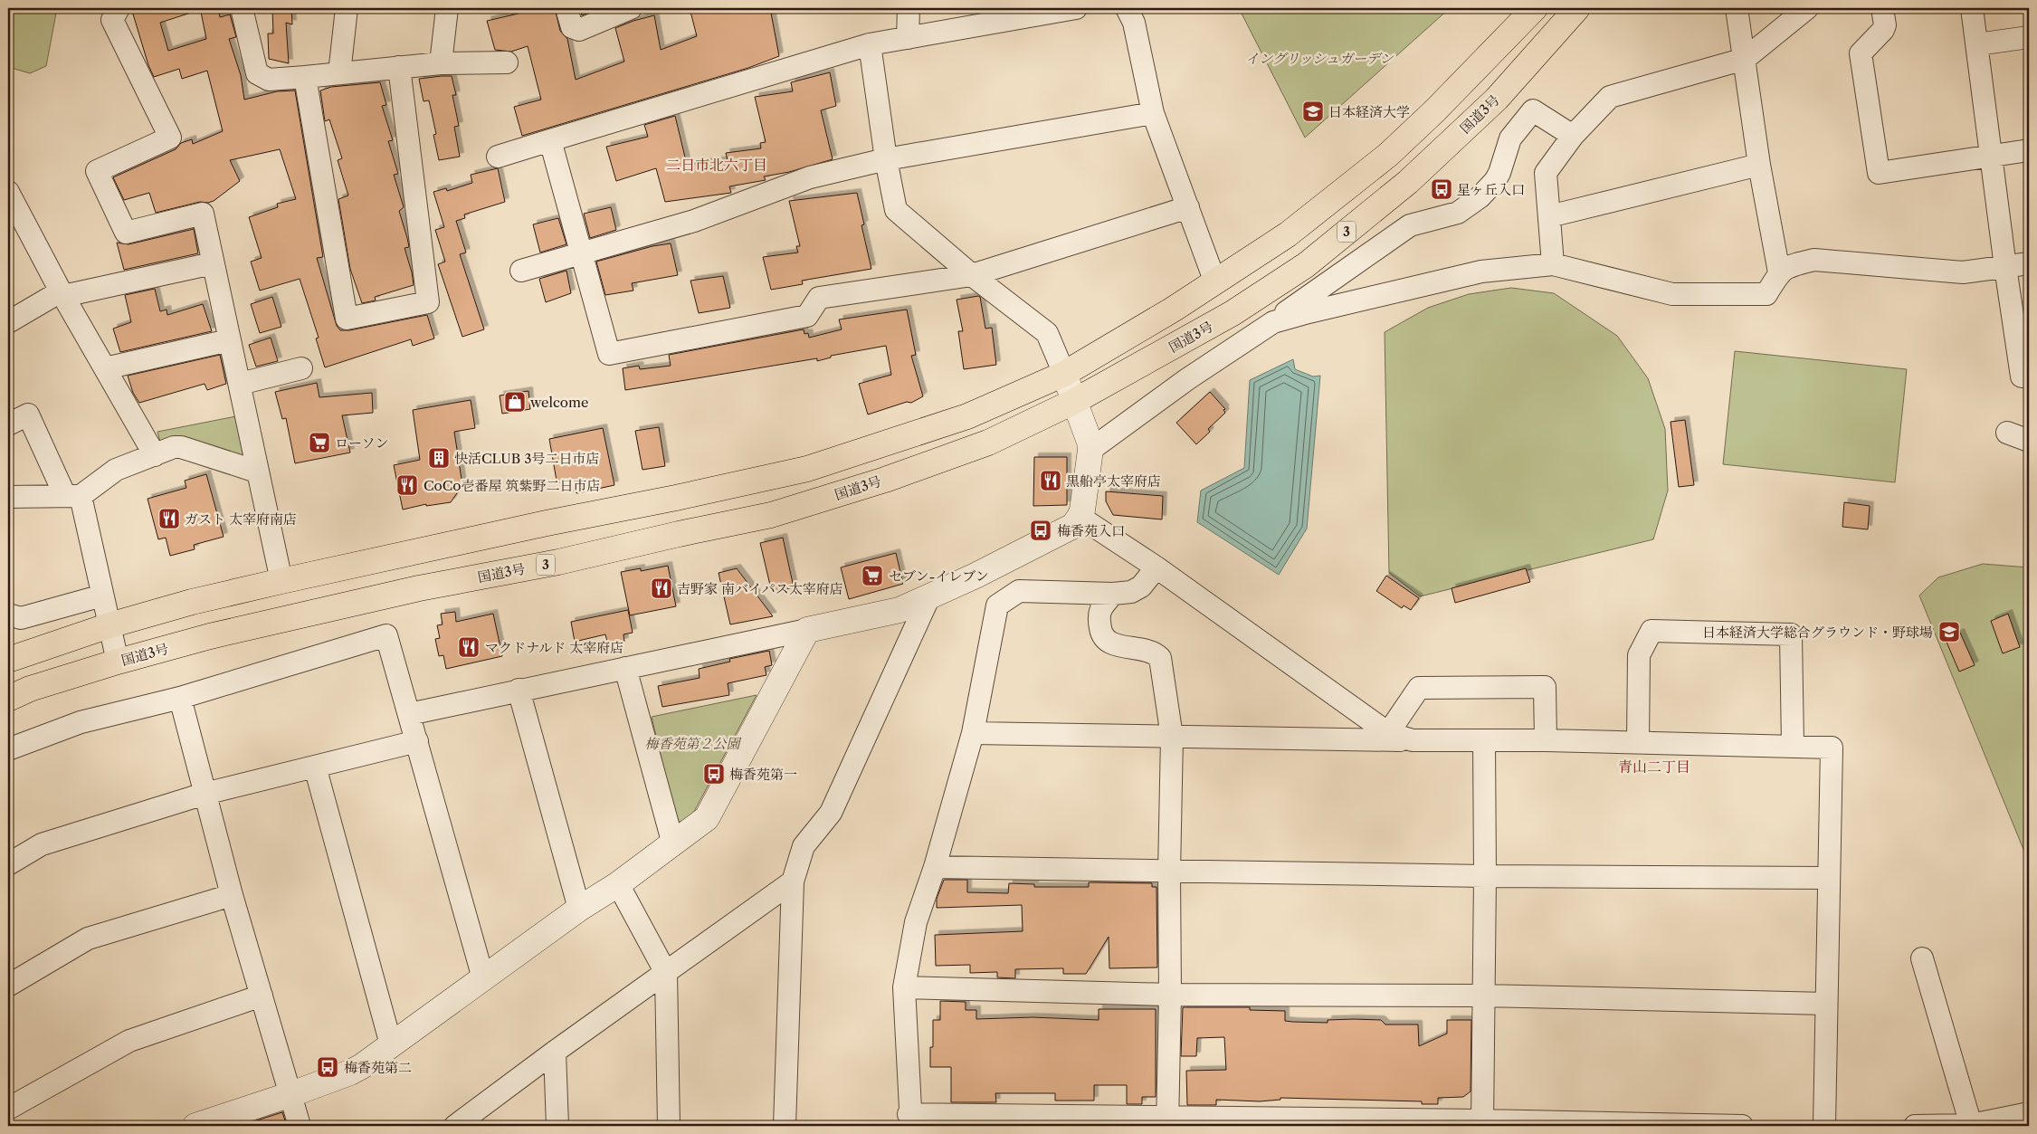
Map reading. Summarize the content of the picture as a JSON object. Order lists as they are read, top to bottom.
{
  "streets": {
    "highway": ["国道3号", "3"]
  },
  "districts": ["二日市北六丁目", "青山二丁目"],
  "parks": ["イングリッシュガーデン", "梅香苑第２公園"],
  "places": {
    "school or university": ["日本経済大学", "日本経済大学総合グラウンド・野球場"],
    "bus stop": [
      "星ヶ丘入口",
      "梅香苑入口",
      "梅香苑第一",
      "梅香苑第二"
    ],
    "shop": ["welcome"],
    "supermarket": ["ローソン", "セブン-イレブン"],
    "building": ["快活CLUB 3号二日市店"],
    "restaurant": [
      "黒船亭太宰府店",
      "CoCo壱番屋 筑紫野二日市店",
      "ガスト 太宰府南店",
      "吉野家 南バイパス太宰府店",
      "マクドナルド 太宰府店"
    ]
  }
}
